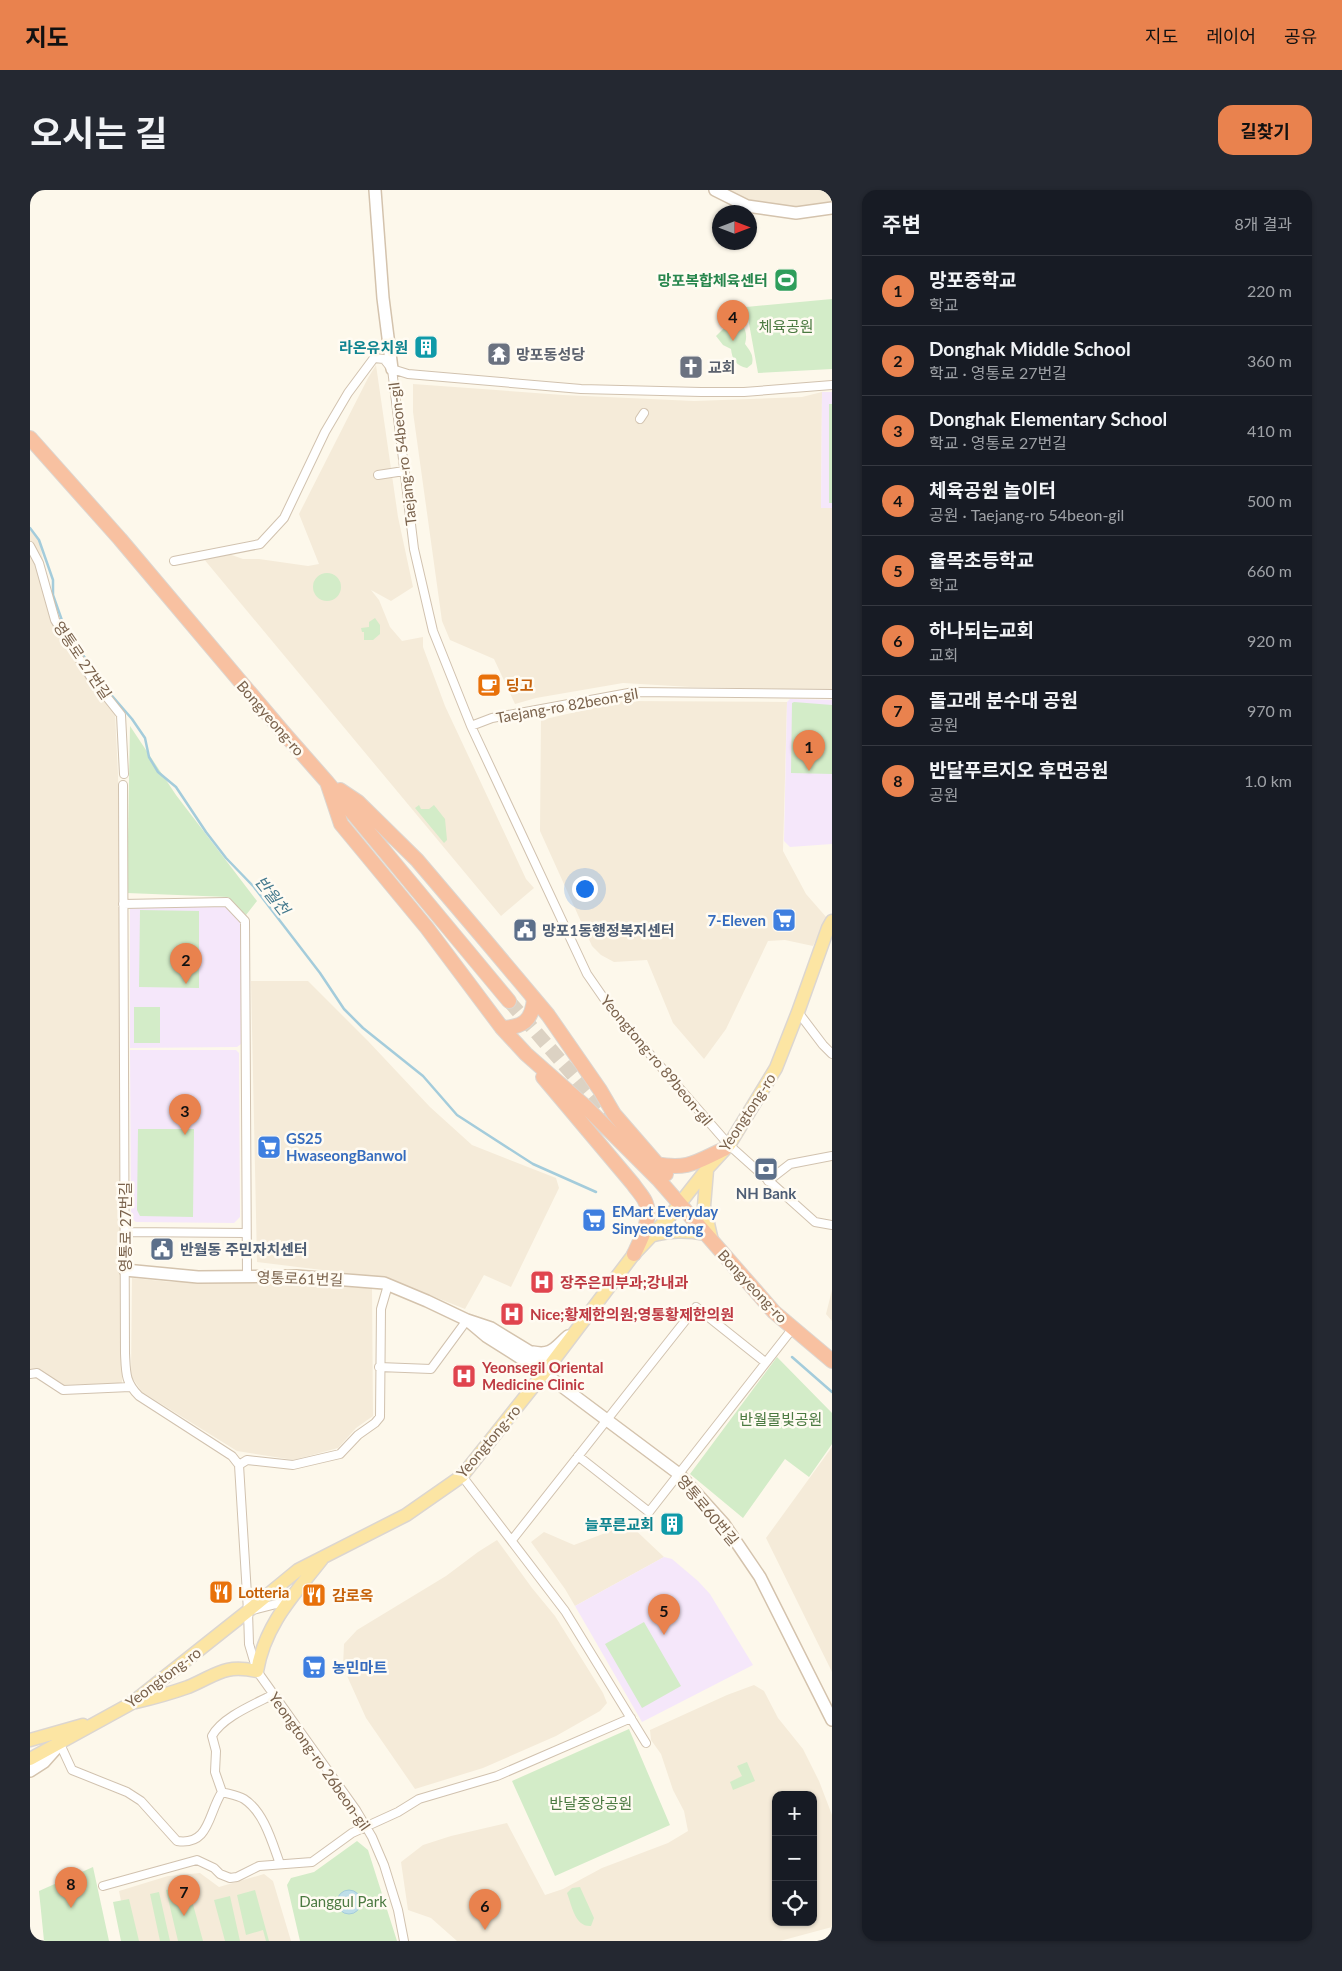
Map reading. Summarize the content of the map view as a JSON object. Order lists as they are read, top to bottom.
{
  "streets": {
    "highway": ["Bongyeong-ro"],
    "main road": ["Yeongtong-ro"],
    "street": [
      "Taejang-ro 54beon-gil",
      "영통로 27번길",
      "Taejang-ro 82beon-gil",
      "Yeongtong-ro 89beon-gil",
      "영통로61번길",
      "영통로60번길",
      "Yeongtong-ro 26beon-gil"
    ]
  },
  "crossings": [
    ["Taejang-ro 54beon-gil", "Taejang-ro 82beon-gil"],
    ["Taejang-ro 54beon-gil", "Yeongtong-ro 89beon-gil"],
    ["영통로 27번길", "영통로61번길"],
    ["Bongyeong-ro", "Yeongtong-ro"],
    ["Yeongtong-ro 89beon-gil", "Yeongtong-ro"],
    ["Yeongtong-ro", "영통로60번길"],
    ["Yeongtong-ro", "Yeongtong-ro 26beon-gil"]
  ],
  "water": ["반월천"],
  "parks": [
    "체육공원",
    "반월물빛공원",
    "반달중앙공원",
    "Danggul Park"
  ],
  "places": {
    "sports": ["망포복합체육센터"],
    "building": ["라온유치원", "늘푸른교회"],
    "temple": ["망포동성당"],
    "church": ["교회"],
    "cafe": ["딩고"],
    "supermarket": [
      "7-Eleven",
      "GS25 HwaseongBanwol",
      "EMart Everyday Sinyeongtong",
      "농민마트"
    ],
    "public building": ["망포1동행정복지센터", "반월동 주민자치센터"],
    "bank": ["NH Bank"],
    "hospital": ["장주은피부과;강내과", "Nice;황제한의원;영통황제한의원", "Yeonsegil Oriental Medicine Clinic"],
    "restaurant": ["Lotteria", "감로옥"]
  },
  "north": "right",
  "page": {
    "header": "지도",
    "nav": ["지도", "레이어", "공유"],
    "title": "오시는 길",
    "buttons": "길찾기",
    "heading": ["주변", "8개 결과"],
    "list": [
      {
        "mark": "1",
        "name": "망포중학교",
        "note": "학교",
        "value": "220 m"
      },
      {
        "mark": "2",
        "name": "Donghak Middle School",
        "note": "학교 · 영통로 27번길",
        "value": "360 m"
      },
      {
        "mark": "3",
        "name": "Donghak Elementary School",
        "note": "학교 · 영통로 27번길",
        "value": "410 m"
      },
      {
        "mark": "4",
        "name": "체육공원 놀이터",
        "note": "공원 · Taejang-ro 54beon-gil",
        "value": "500 m"
      },
      {
        "mark": "5",
        "name": "율목초등학교",
        "note": "학교",
        "value": "660 m"
      },
      {
        "mark": "6",
        "name": "하나되는교회",
        "note": "교회",
        "value": "920 m"
      },
      {
        "mark": "7",
        "name": "돌고래 분수대 공원",
        "note": "공원",
        "value": "970 m"
      },
      {
        "mark": "8",
        "name": "반달푸르지오 후면공원",
        "note": "공원",
        "value": "1.0 km"
      }
    ],
    "pins": [
      "4",
      "1",
      "2",
      "3",
      "5",
      "8",
      "7",
      "6"
    ],
    "map_buttons": ["+", "−"]
  }
}
